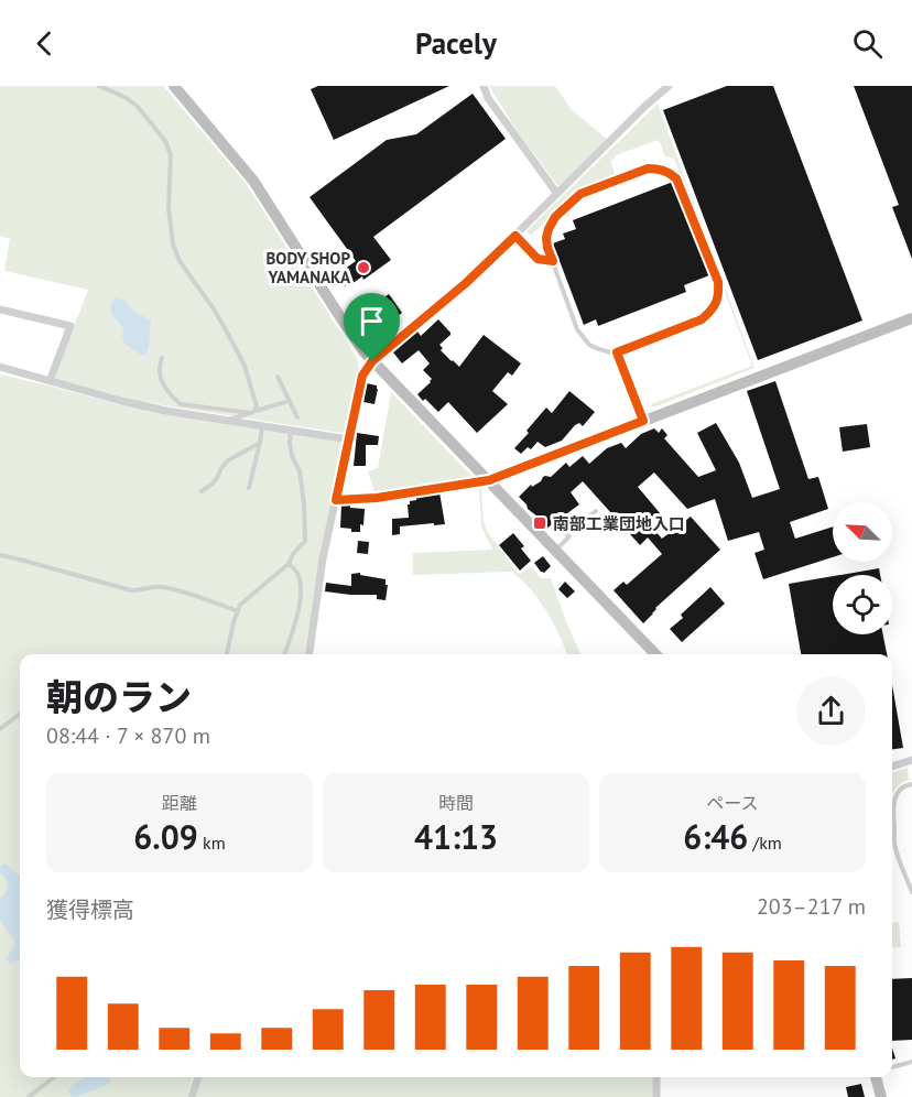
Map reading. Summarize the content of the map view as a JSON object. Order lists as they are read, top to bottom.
{
  "places": {
    "other": ["BODY SHOP YAMANAKA"],
    "transit": ["南部工業団地入口"]
  },
  "north": "top left",
  "page": {
    "header": "Pacely",
    "heading": ["朝のラン", "08:44 · 7 × 870 m"],
    "stats": [
      ["距離", "6.09 km"],
      ["時間", "41:13"],
      ["ペース", "6:46 /km"]
    ],
    "chart": ["獲得標高", "203–217 m"]
  }
}
